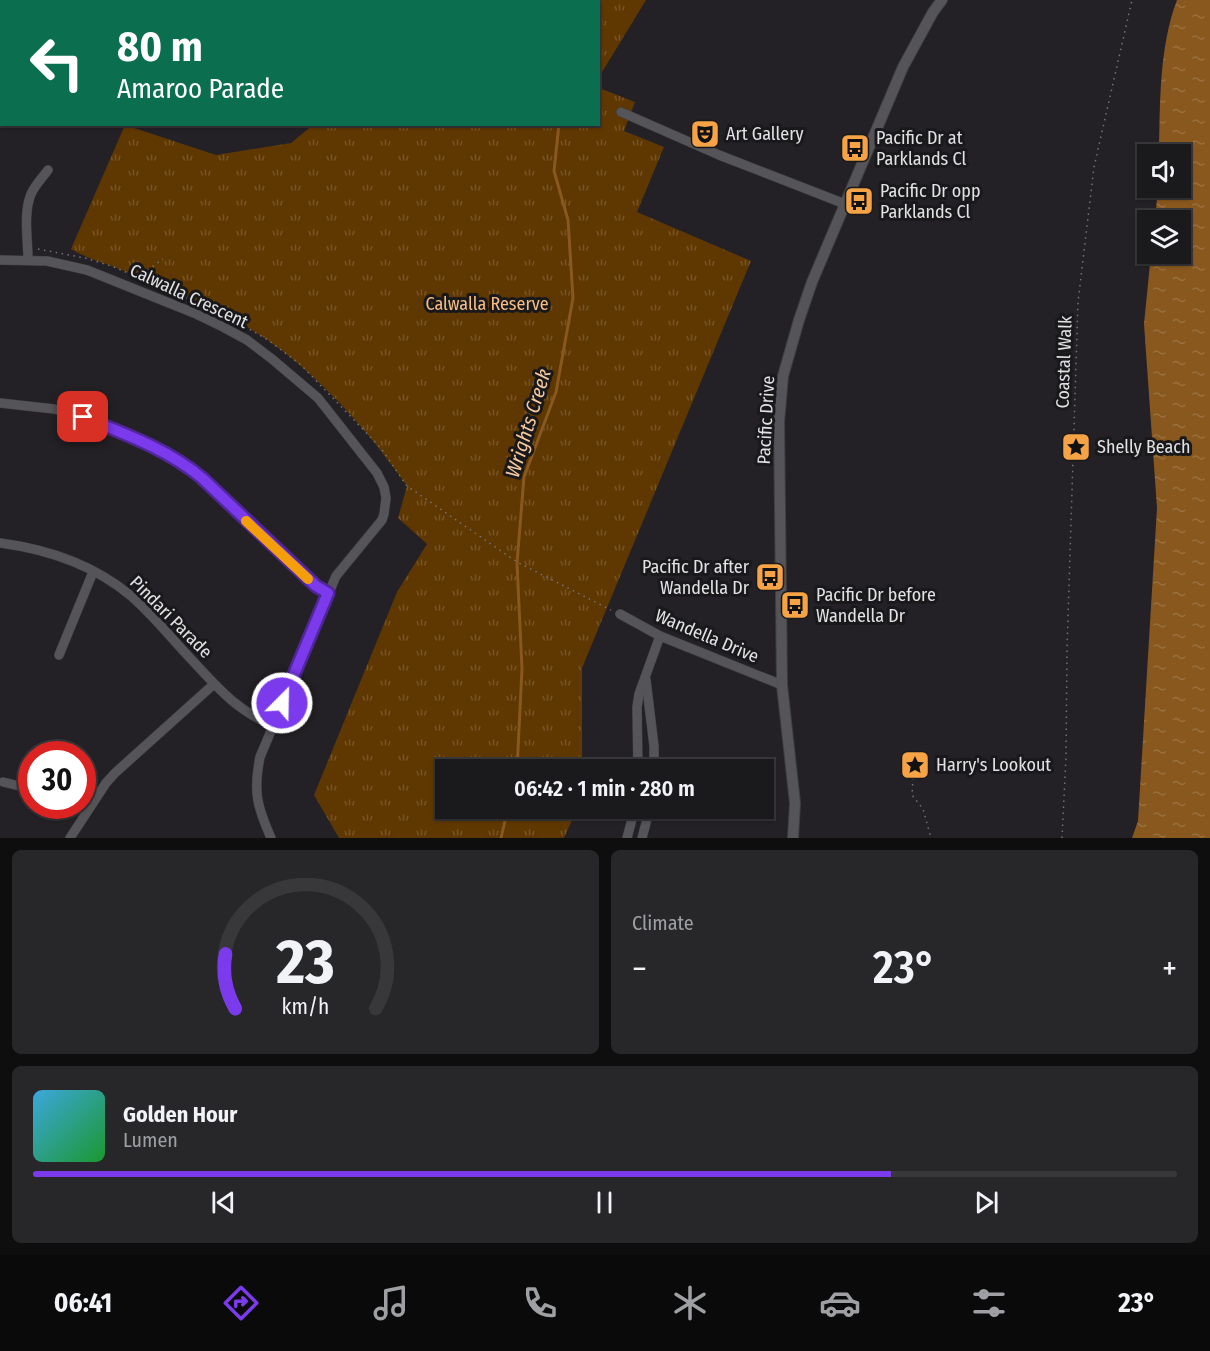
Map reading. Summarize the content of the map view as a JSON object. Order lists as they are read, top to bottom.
{
  "streets": {
    "street": [
      "Calwalla Crescent",
      "Pacific Drive",
      "Pindari Parade",
      "Wandella Drive"
    ],
    "path": ["Coastal Walk"]
  },
  "crossings": [
    ["Calwalla Crescent", "Pindari Parade"],
    ["Pacific Drive", "Wandella Drive"]
  ],
  "water": ["Wrights Creek"],
  "parks": ["Calwalla Reserve"],
  "places": {
    "theatre": ["Art Gallery"],
    "bus stop": [
      "Pacific Dr at Parklands Cl",
      "Pacific Dr opp Parklands Cl",
      "Pacific Dr after Wandella Dr",
      "Pacific Dr before Wandella Dr"
    ],
    "place": ["Shelly Beach", "Harry's Lookout"]
  },
  "page": {
    "turn": ["80 m", "Amaroo Parade"],
    "limit": "30",
    "trip": "06:42 · 1 min · 280 m",
    "tile": "Climate",
    "heat": ["−", "23°", "+"],
    "song": ["Golden Hour", "Lumen"],
    "tabs": ["06:41", "23°"],
    "gauge": ["23", "km/h"]
  }
}
